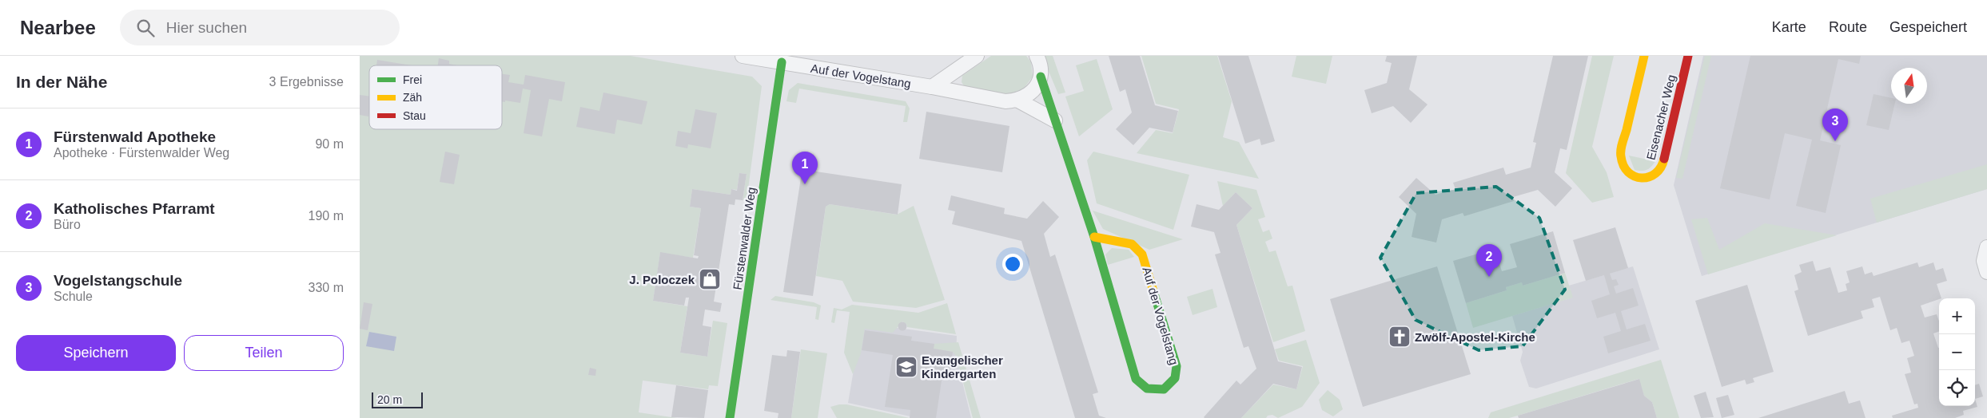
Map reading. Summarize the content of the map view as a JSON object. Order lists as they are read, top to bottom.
{
  "streets": {
    "street": ["Auf der Vogelstang", "Eisenacher Weg", "Fürstenwalder Weg"]
  },
  "crossings": [
    ["Auf der Vogelstang", "Fürstenwalder Weg"]
  ],
  "places": {
    "shop": ["J. Poloczek"],
    "church": ["Zwölf-Apostel-Kirche"],
    "school or university": ["Evangelischer Kindergarten"]
  },
  "legend": ["Frei", "Zäh", "Stau"],
  "scale_bar": "20 m",
  "north": "top",
  "page": {
    "header": "Nearbee",
    "search": "Hier suchen",
    "nav": ["Karte", "Route", "Gespeichert"],
    "heading": ["In der Nähe", "3 Ergebnisse"],
    "list": [
      {
        "mark": "1",
        "name": "Fürstenwald Apotheke",
        "note": "Apotheke · Fürstenwalder Weg",
        "value": "90 m"
      },
      {
        "mark": "2",
        "name": "Katholisches Pfarramt",
        "note": "Büro",
        "value": "190 m"
      },
      {
        "mark": "3",
        "name": "Vogelstangschule",
        "note": "Schule",
        "value": "330 m"
      }
    ],
    "pins": ["3", "1", "2"],
    "map_buttons": ["+", "−"],
    "buttons": ["Speichern", "Teilen"],
    "scale": "20 m"
  }
}
